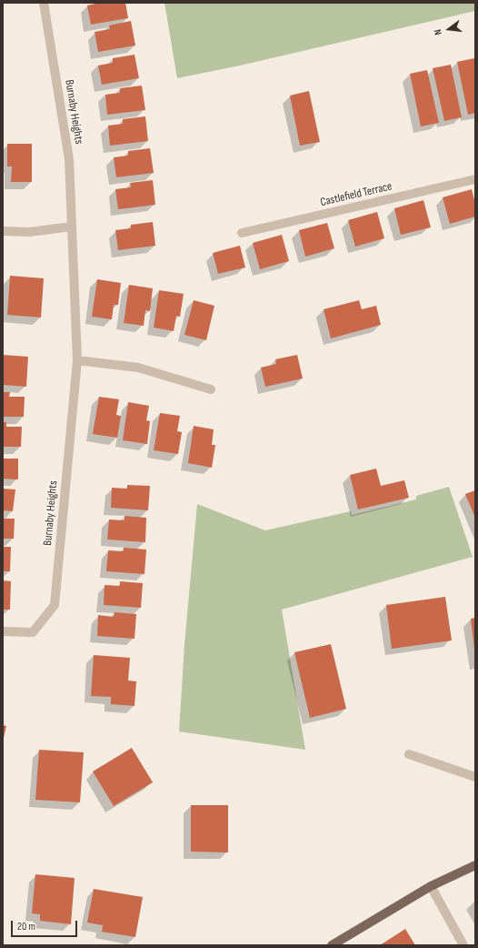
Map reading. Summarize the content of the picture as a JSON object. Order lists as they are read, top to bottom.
{
  "streets": {
    "street": ["Burnaby Heights", "Castlefield Terrace"]
  },
  "scale_bar": "20 m",
  "north": "left"
}
